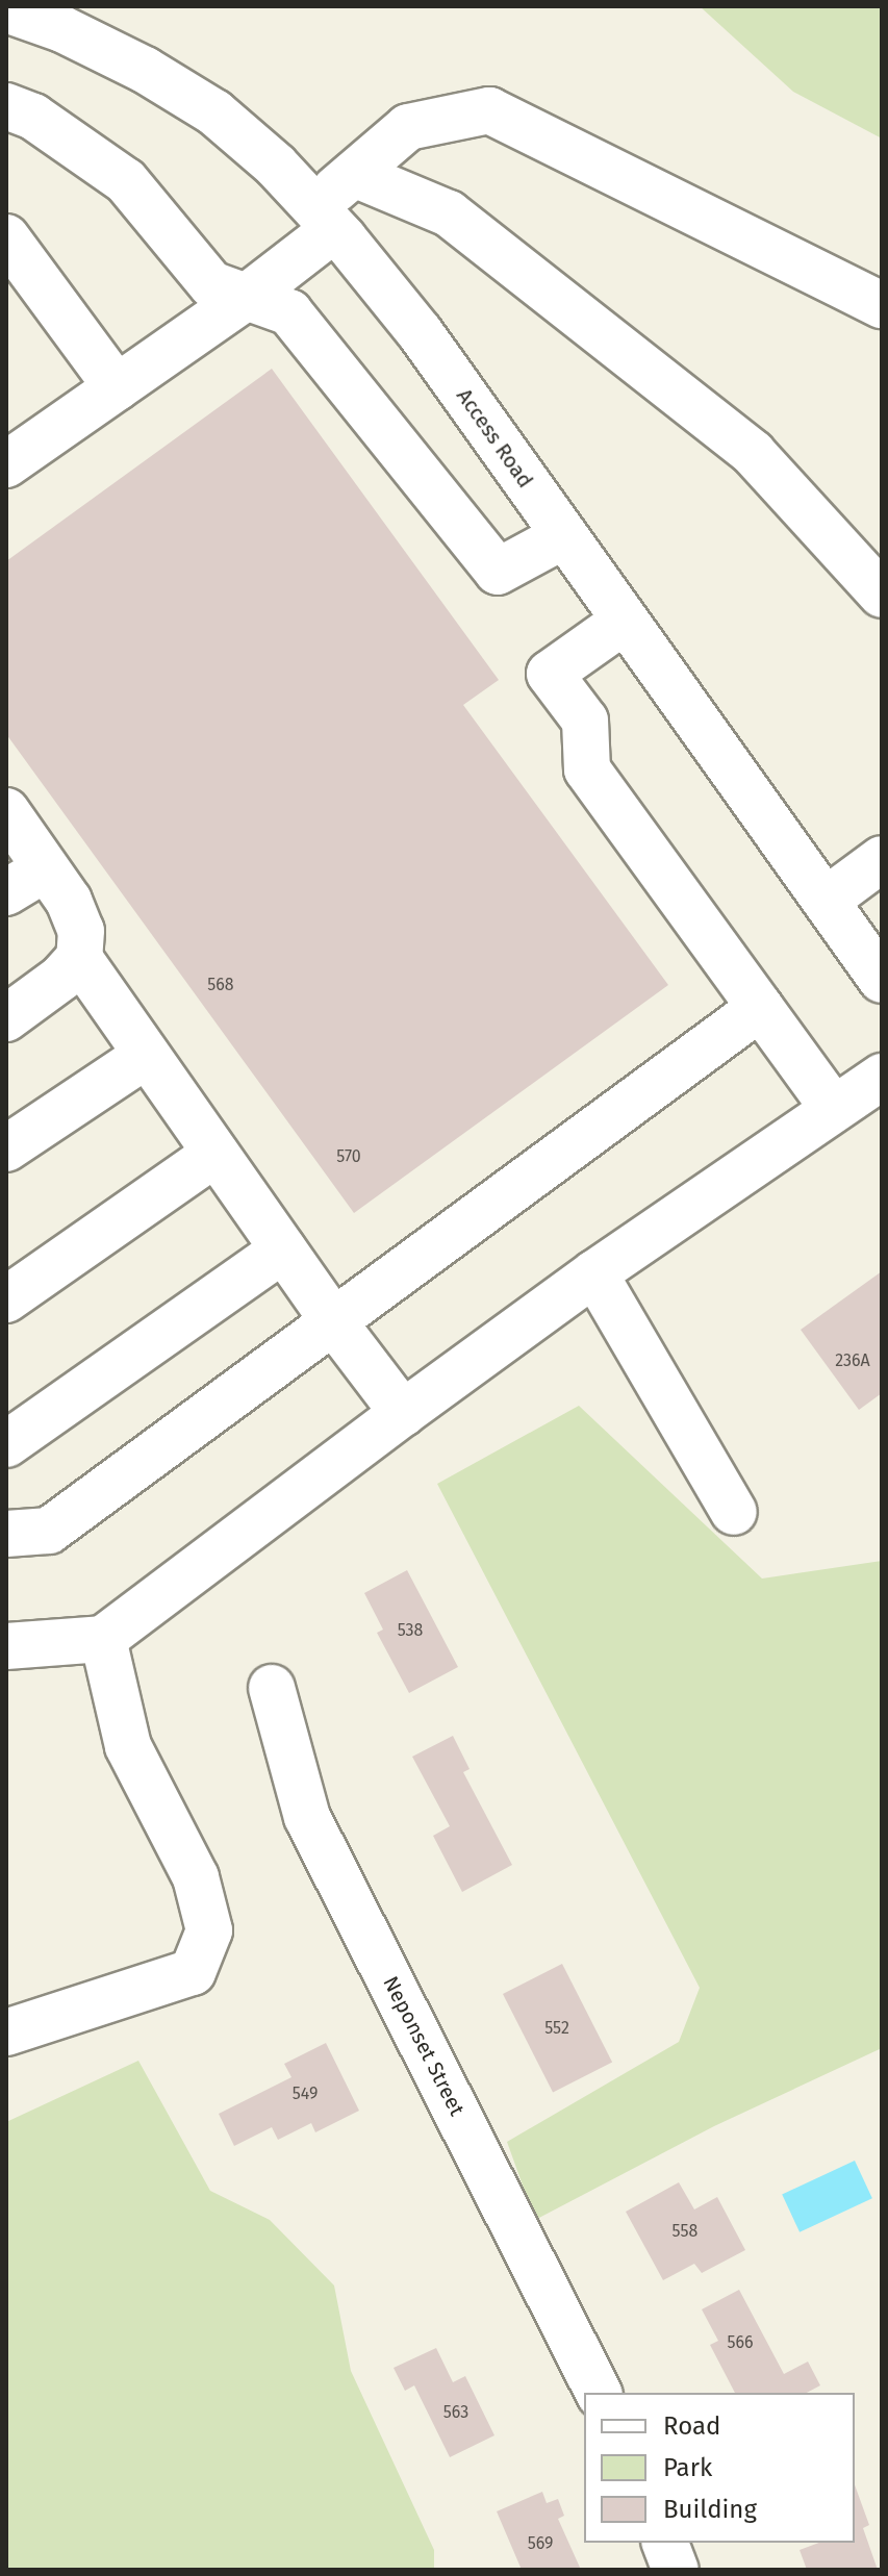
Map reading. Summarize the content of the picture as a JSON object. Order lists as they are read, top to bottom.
{
  "streets": {
    "street": ["Access Road", "Neponset Street"]
  },
  "house_numbers": [
    "568",
    "570",
    "236A",
    "538",
    "552",
    "549",
    "558",
    "566",
    "563",
    "569"
  ],
  "legend": ["Road", "Park", "Building"]
}
